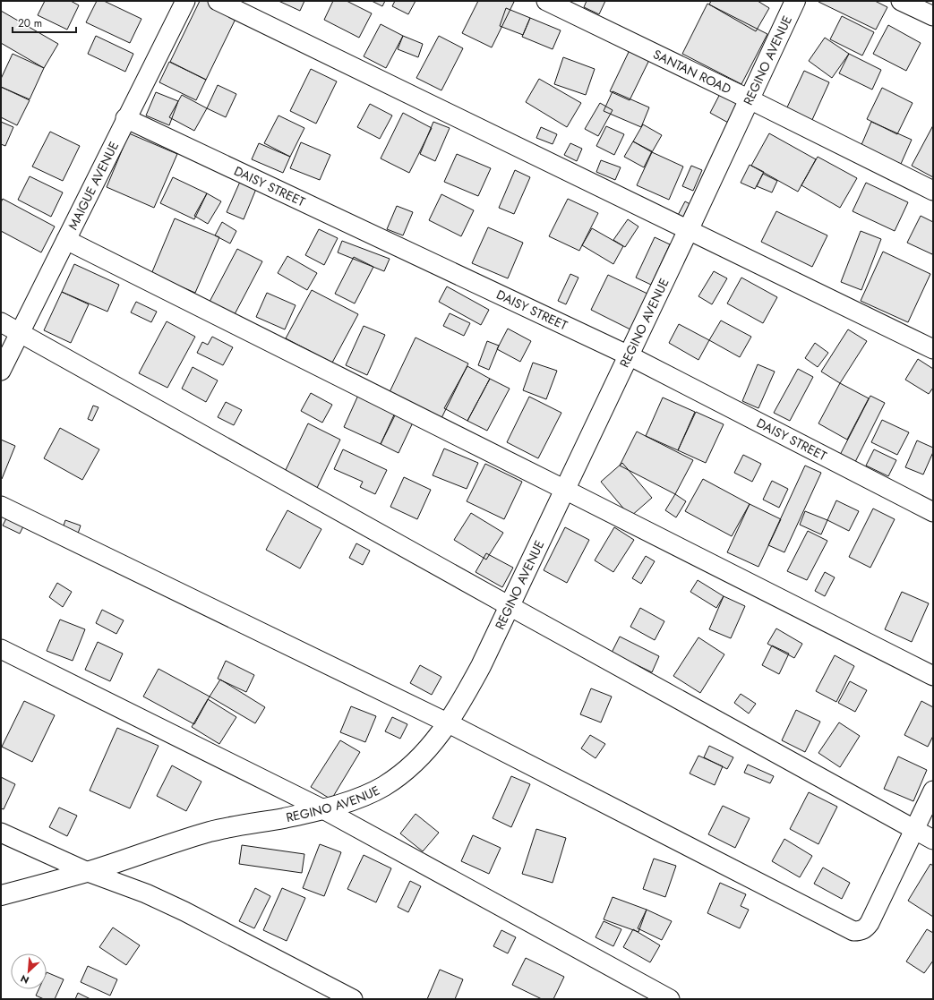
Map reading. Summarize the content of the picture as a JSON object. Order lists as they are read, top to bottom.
{
  "streets": {
    "street": [
      "REGINO AVENUE",
      "SANTAN ROAD",
      "MAIGUE AVENUE",
      "DAISY STREET"
    ]
  },
  "crossings": [
    ["REGINO AVENUE", "SANTAN ROAD"],
    ["REGINO AVENUE", "DAISY STREET"],
    ["MAIGUE AVENUE", "DAISY STREET"]
  ],
  "scale_bar": "20 m",
  "north": "bottom left"
}
